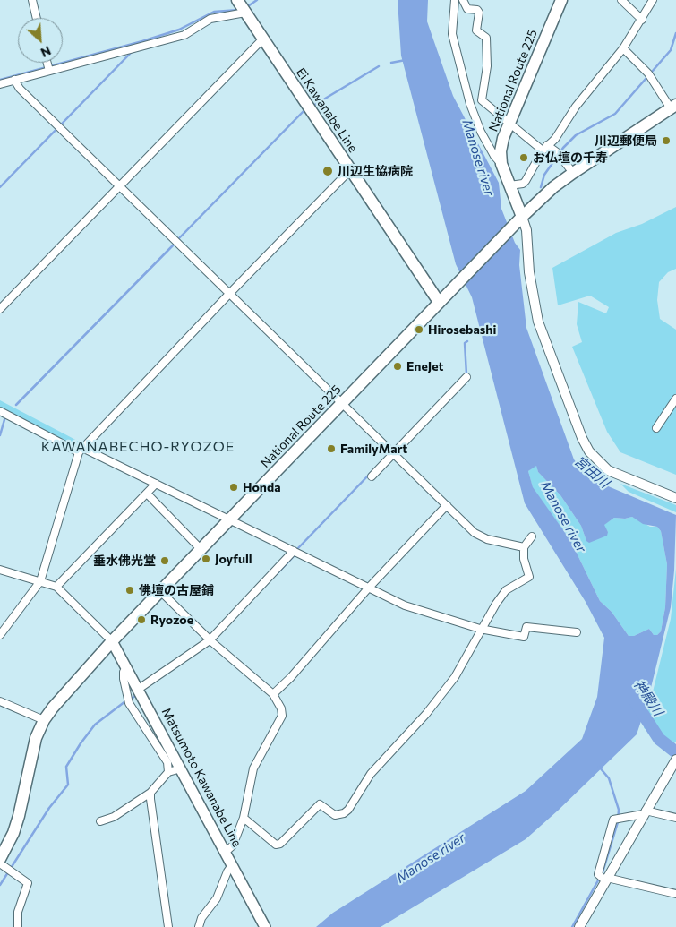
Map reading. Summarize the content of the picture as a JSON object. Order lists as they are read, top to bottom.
{
  "streets": {
    "main road": ["National Route 225", "Ei Kawanabe Line", "Matsumoto Kawanabe Line"]
  },
  "crossings": [
    ["National Route 225", "Ei Kawanabe Line"],
    ["National Route 225", "Matsumoto Kawanabe Line"]
  ],
  "districts": ["KAWANABECHO-RYOZOE"],
  "water": ["Manose river", "宮田川", "神殿川"],
  "places": [
    "川辺郵便局",
    "お仏壇の千寿",
    "川辺生協病院",
    "Hirosebashi",
    "EneJet",
    "FamilyMart",
    "Honda",
    "Joyfull",
    "垂水佛光堂",
    "佛壇の古屋鋪",
    "Ryozoe"
  ],
  "north": "bottom right"
}
